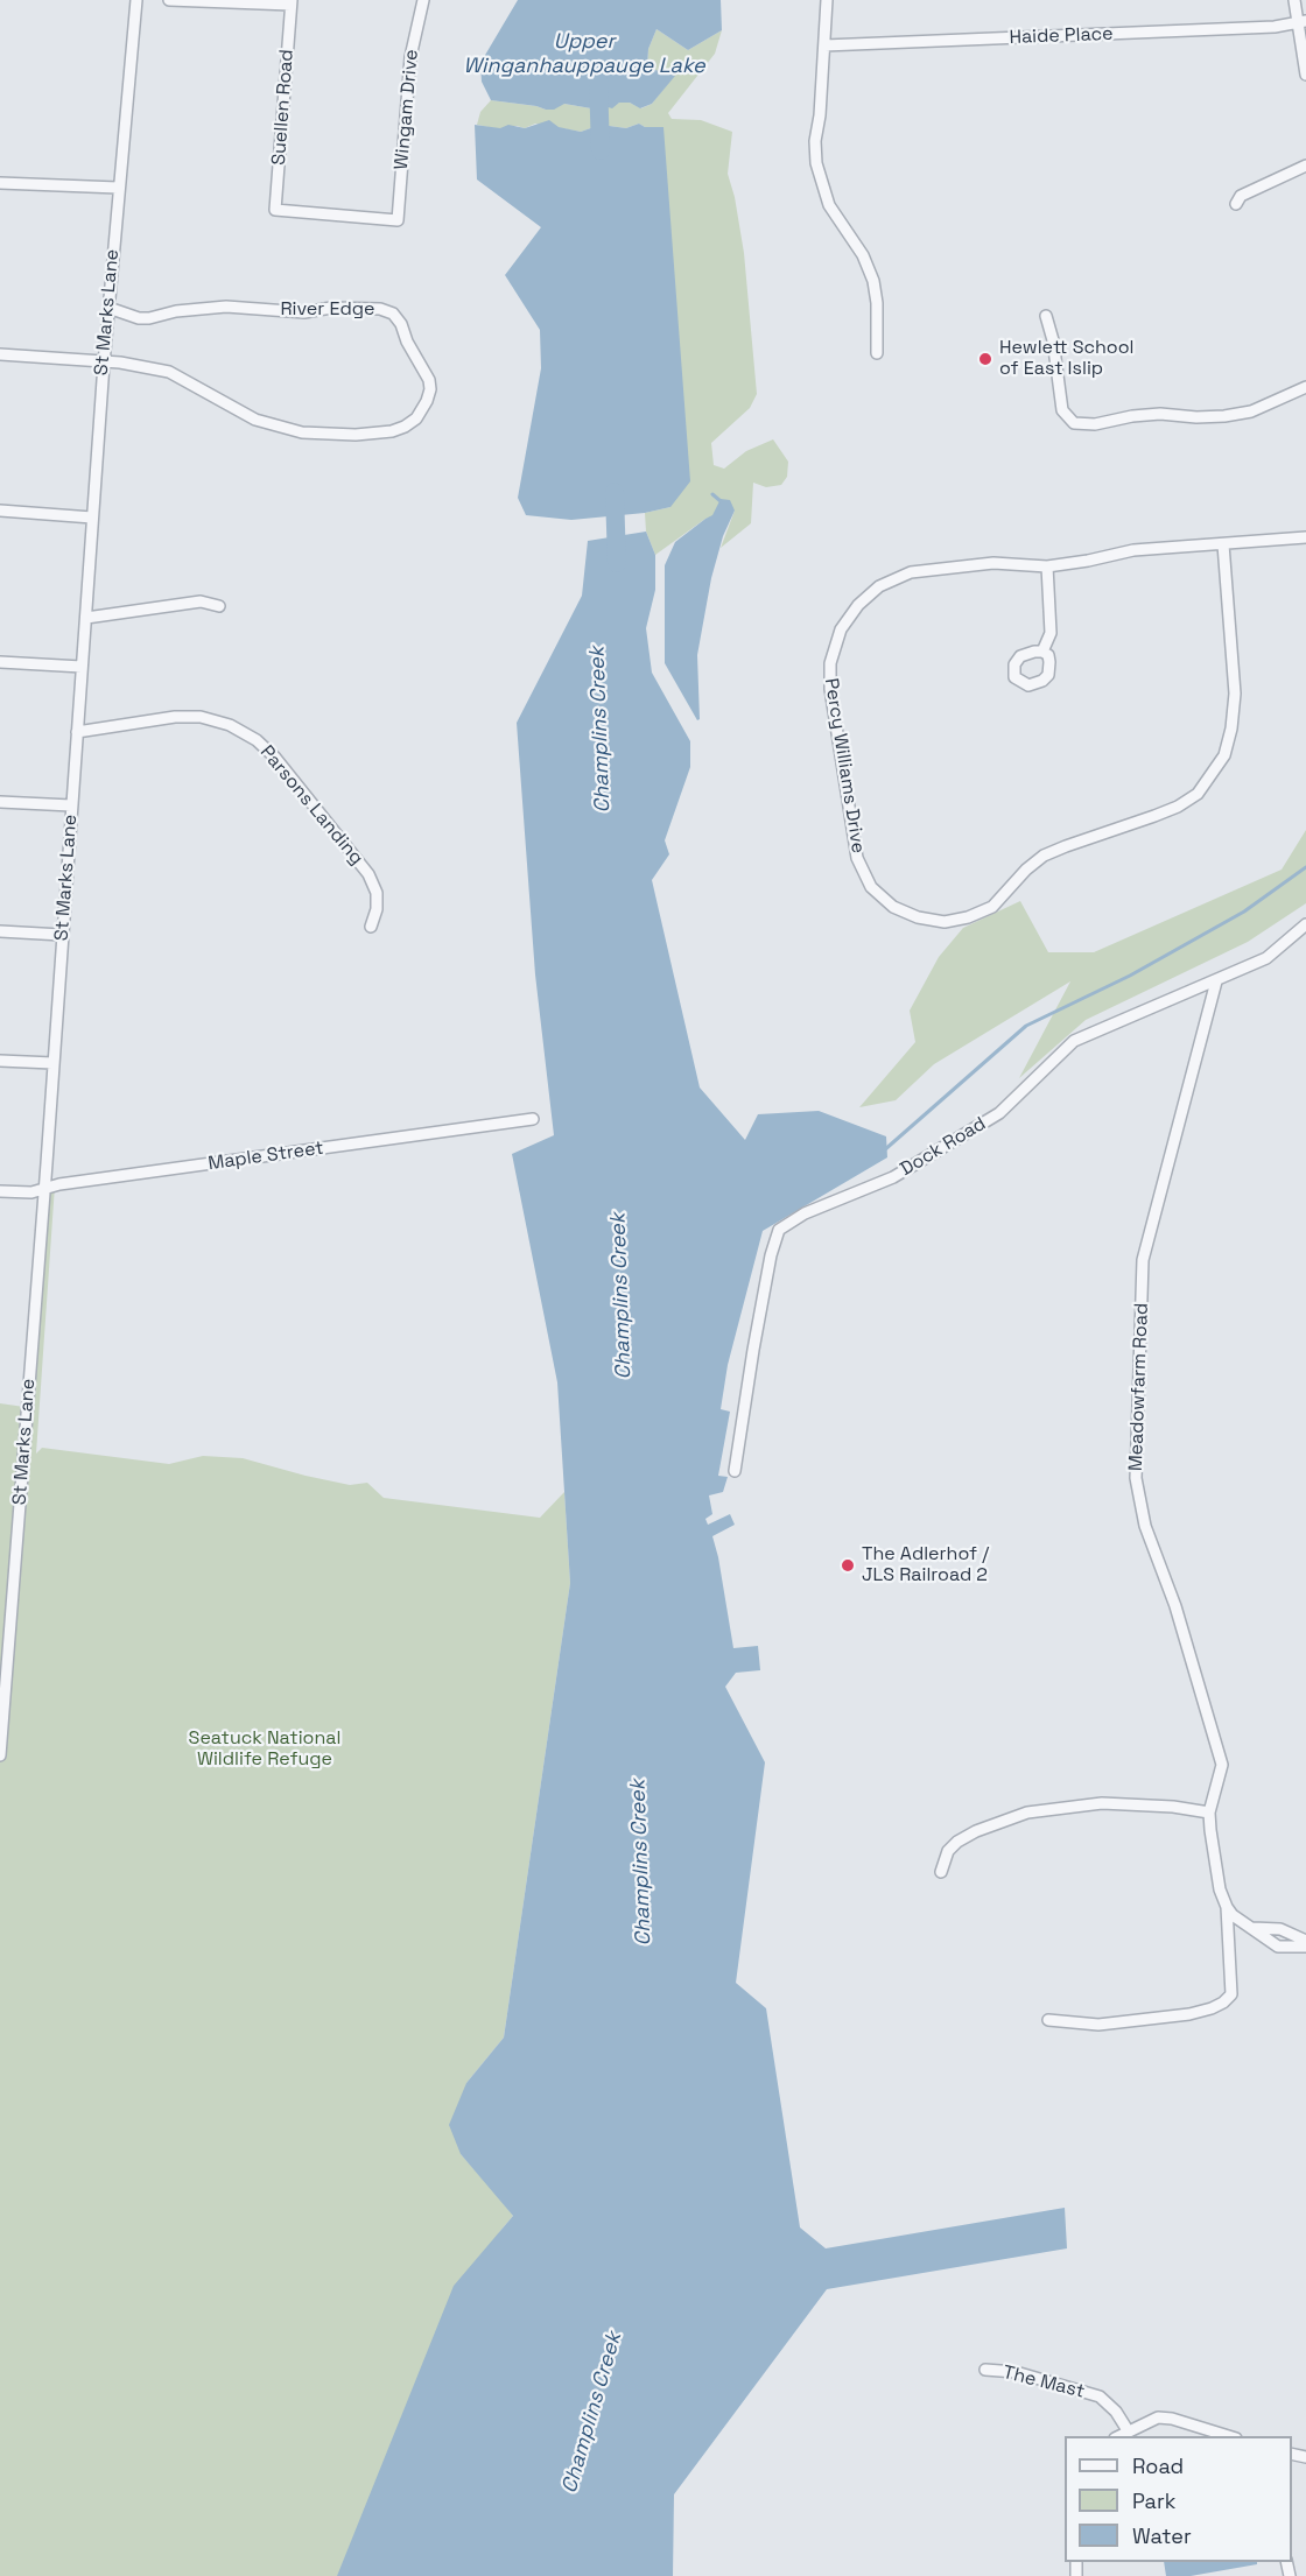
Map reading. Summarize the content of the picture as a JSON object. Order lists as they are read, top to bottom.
{
  "streets": {
    "street": [
      "Haide Place",
      "Suellen Road",
      "Wingam Drive",
      "River Edge",
      "St Marks Lane",
      "Percy Williams Drive",
      "Parsons Landing",
      "Dock Road",
      "Maple Street",
      "Meadowfarm Road",
      "The Mast"
    ]
  },
  "crossings": [
    ["Suellen Road", "Wingam Drive"],
    ["River Edge", "St Marks Lane"],
    ["St Marks Lane", "Parsons Landing"],
    ["St Marks Lane", "Maple Street"],
    ["Dock Road", "Meadowfarm Road"]
  ],
  "water": ["Upper Winganhauppauge Lake", "Champlins Creek"],
  "parks": ["Seatuck National Wildlife Refuge"],
  "places": ["Hewlett School of East Islip", "The Adlerhof / JLS Railroad 2"],
  "legend": ["Road", "Park", "Water"]
}
